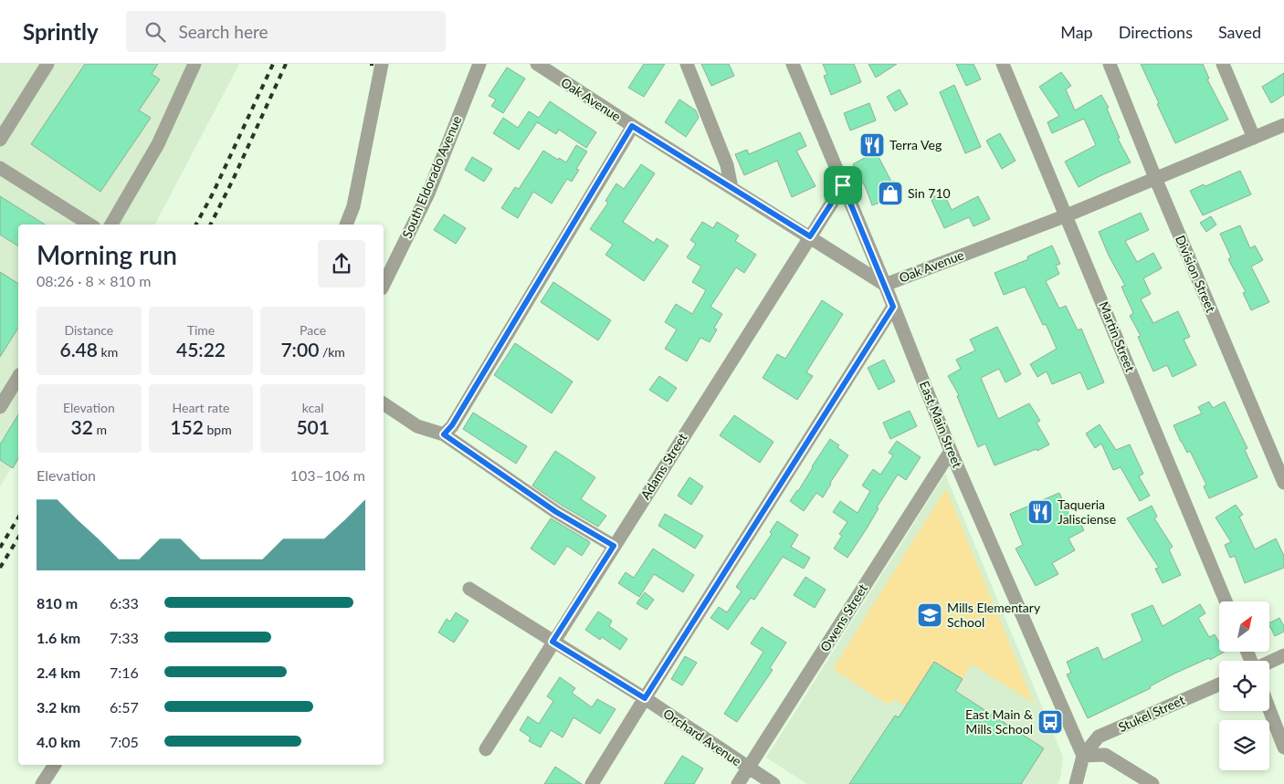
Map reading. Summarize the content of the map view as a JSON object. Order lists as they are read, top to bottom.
{
  "streets": {
    "street": [
      "Oak Avenue",
      "South Eldorado Avenue",
      "Division Street",
      "Martin Street",
      "East Main Street",
      "Adams Street",
      "Owens Street",
      "Stukel Street",
      "Orchard Avenue"
    ]
  },
  "crossings": [
    ["Oak Avenue", "Division Street"],
    ["Oak Avenue", "Martin Street"],
    ["Oak Avenue", "East Main Street"],
    ["Oak Avenue", "Adams Street"],
    ["East Main Street", "Adams Street"],
    ["East Main Street", "Owens Street"],
    ["East Main Street", "Stukel Street"],
    ["Adams Street", "Orchard Avenue"],
    ["Owens Street", "Orchard Avenue"]
  ],
  "places": {
    "restaurant": ["Terra Veg", "Taqueria Jalisciense"],
    "shop": ["Sin 710"],
    "school or university": ["Mills Elementary School"],
    "bus stop": ["East Main & Mills School"]
  },
  "north": "top right",
  "page": {
    "header": "Sprintly",
    "search": "Search here",
    "nav": ["Map", "Directions", "Saved"],
    "heading": ["Morning run", "08:26 · 8 × 810 m"],
    "stats": [
      ["Distance", "6.48 km"],
      ["Time", "45:22"],
      ["Pace", "7:00 /km"],
      ["Elevation", "32 m"],
      ["Heart rate", "152 bpm"],
      ["kcal", "501"]
    ],
    "chart": ["Elevation", "103–106 m"],
    "list": [
      {
        "name": "810 m",
        "note": "6:33"
      },
      {
        "name": "1.6 km",
        "note": "7:33"
      },
      {
        "name": "2.4 km",
        "note": "7:16"
      },
      {
        "name": "3.2 km",
        "note": "6:57"
      },
      {
        "name": "4.0 km",
        "note": "7:05"
      }
    ]
  }
}
